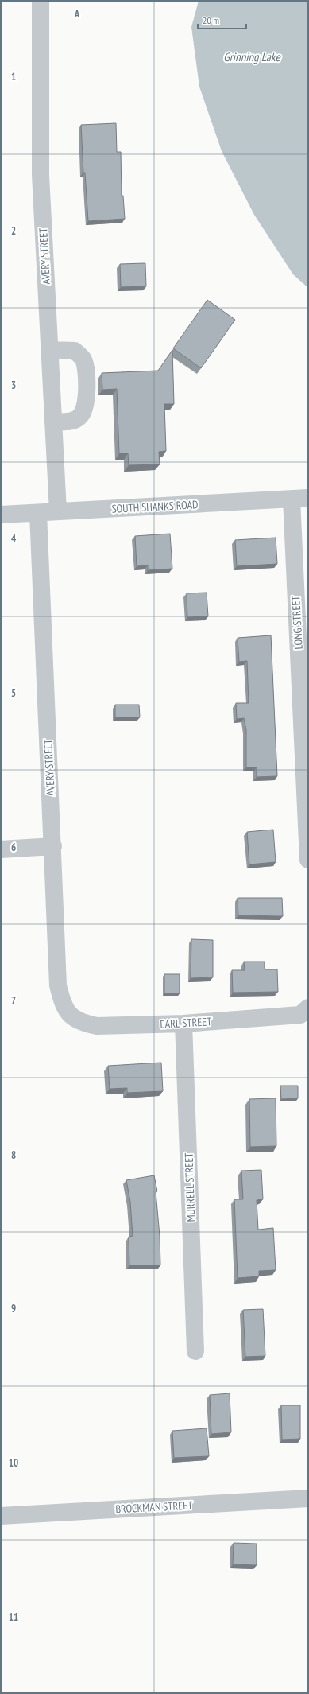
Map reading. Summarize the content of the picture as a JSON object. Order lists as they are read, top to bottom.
{
  "streets": {
    "street": [
      "AVERY STREET",
      "SOUTH SHANKS ROAD",
      "LONG STREET",
      "EARL STREET",
      "MURRELL STREET",
      "BROCKMAN STREET"
    ]
  },
  "crossings": [
    ["AVERY STREET", "SOUTH SHANKS ROAD"],
    ["AVERY STREET", "EARL STREET"],
    ["SOUTH SHANKS ROAD", "LONG STREET"],
    ["EARL STREET", "MURRELL STREET"]
  ],
  "water": ["Grinning Lake"],
  "scale_bar": "20 m",
  "grid": {
    "columns": ["A"],
    "rows": [
      "1",
      "2",
      "3",
      "4",
      "5",
      "6",
      "7",
      "8",
      "9",
      "10",
      "11"
    ]
  }
}
